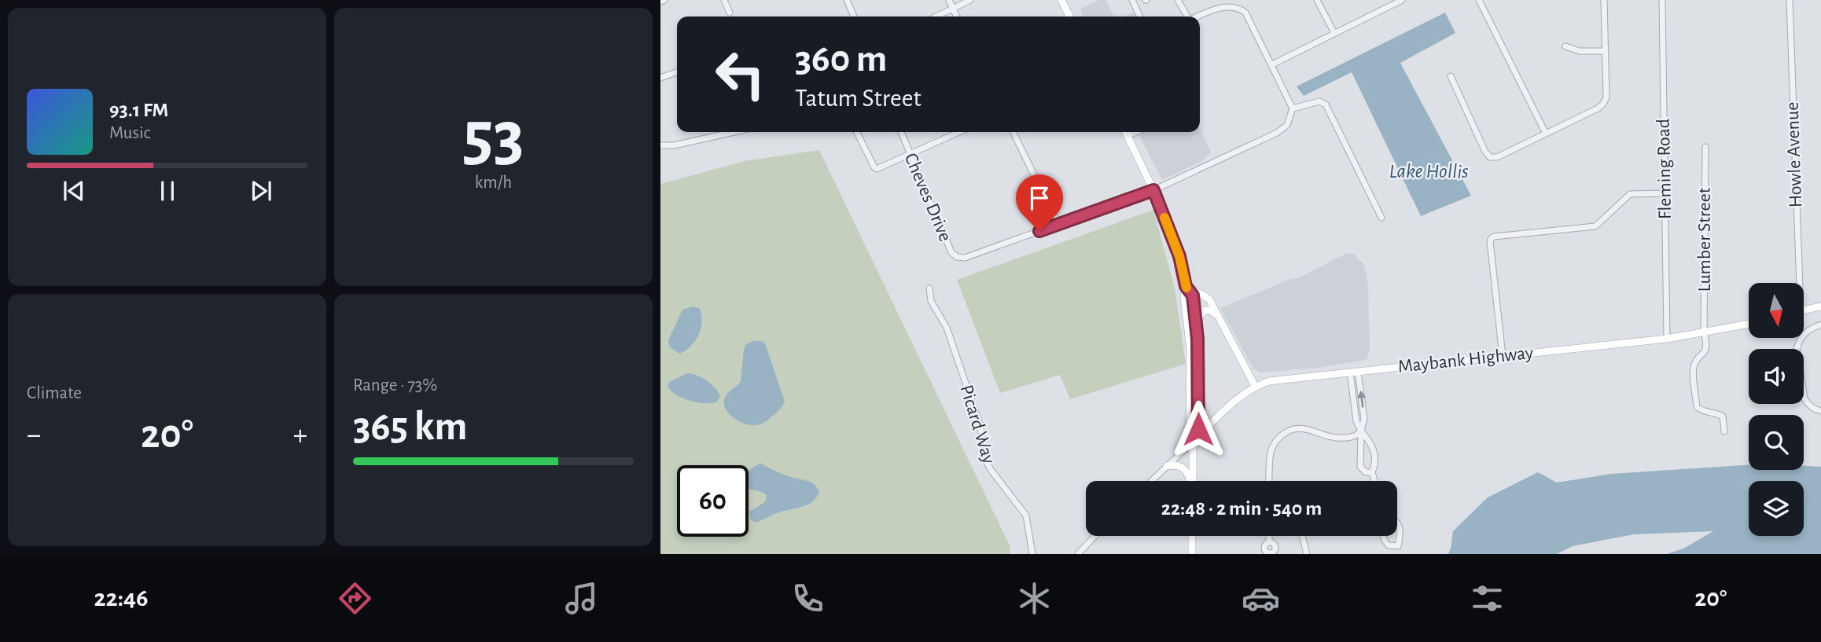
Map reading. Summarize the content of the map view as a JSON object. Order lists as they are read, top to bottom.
{
  "streets": {
    "main road": ["Maybank Highway"],
    "street": [
      "Howle Avenue",
      "Fleming Road",
      "Cheves Drive",
      "Lumber Street",
      "Picard Way"
    ]
  },
  "crossings": [
    ["Fleming Road", "Maybank Highway"],
    ["Lumber Street", "Maybank Highway"]
  ],
  "water": ["Lake Hollis"],
  "north": "bottom",
  "page": {
    "tile": [
      ["53", "km/h"],
      "Climate",
      ["Range · 73%", "365 km"]
    ],
    "turn": ["360 m", "Tatum Street"],
    "song": ["93.1 FM", "Music"],
    "heat": ["−", "20°", "+"],
    "limit": "60",
    "trip": "22:48 · 2 min · 540 m",
    "tabs": ["22:46", "20°"]
  }
}
